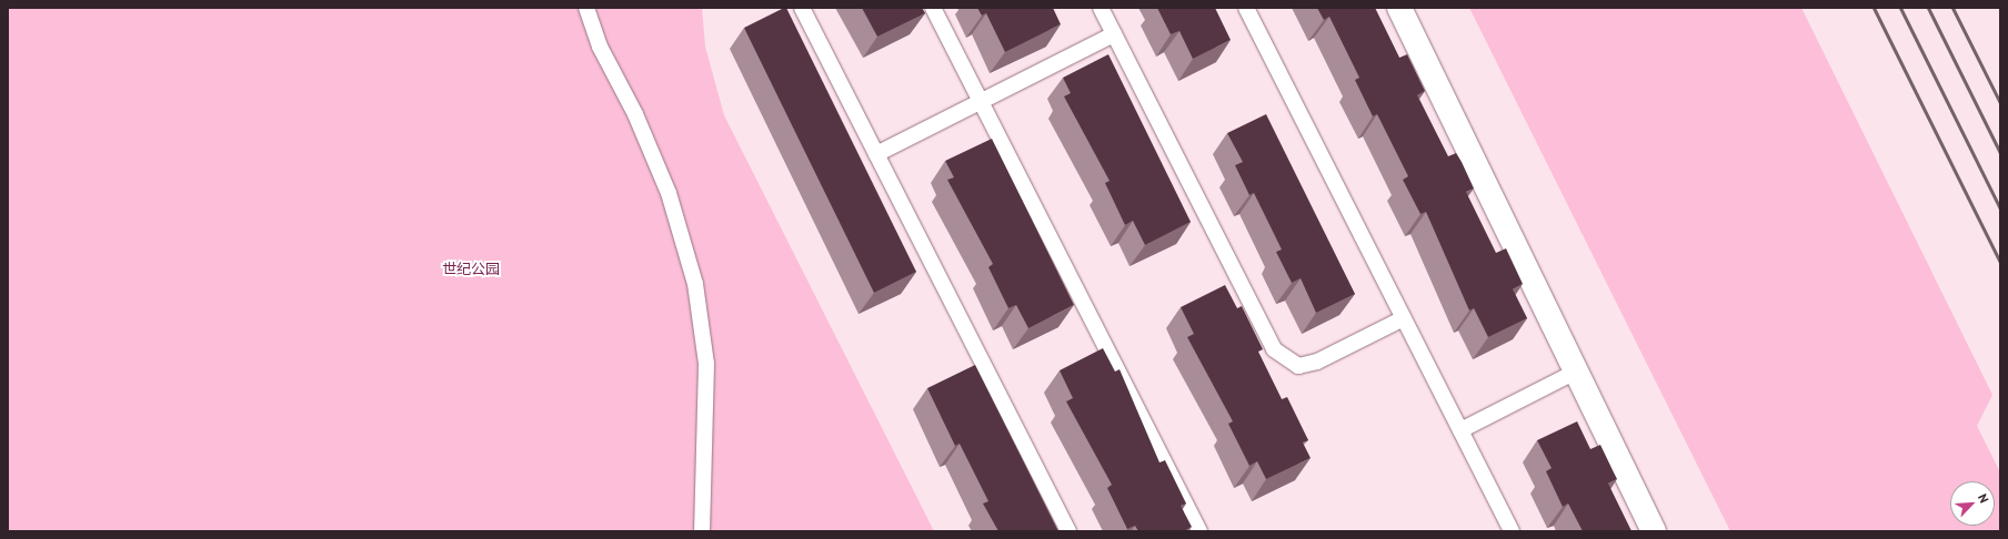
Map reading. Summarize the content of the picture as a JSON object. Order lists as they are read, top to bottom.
{
  "parks": ["世纪公园"],
  "north": "top right"
}
